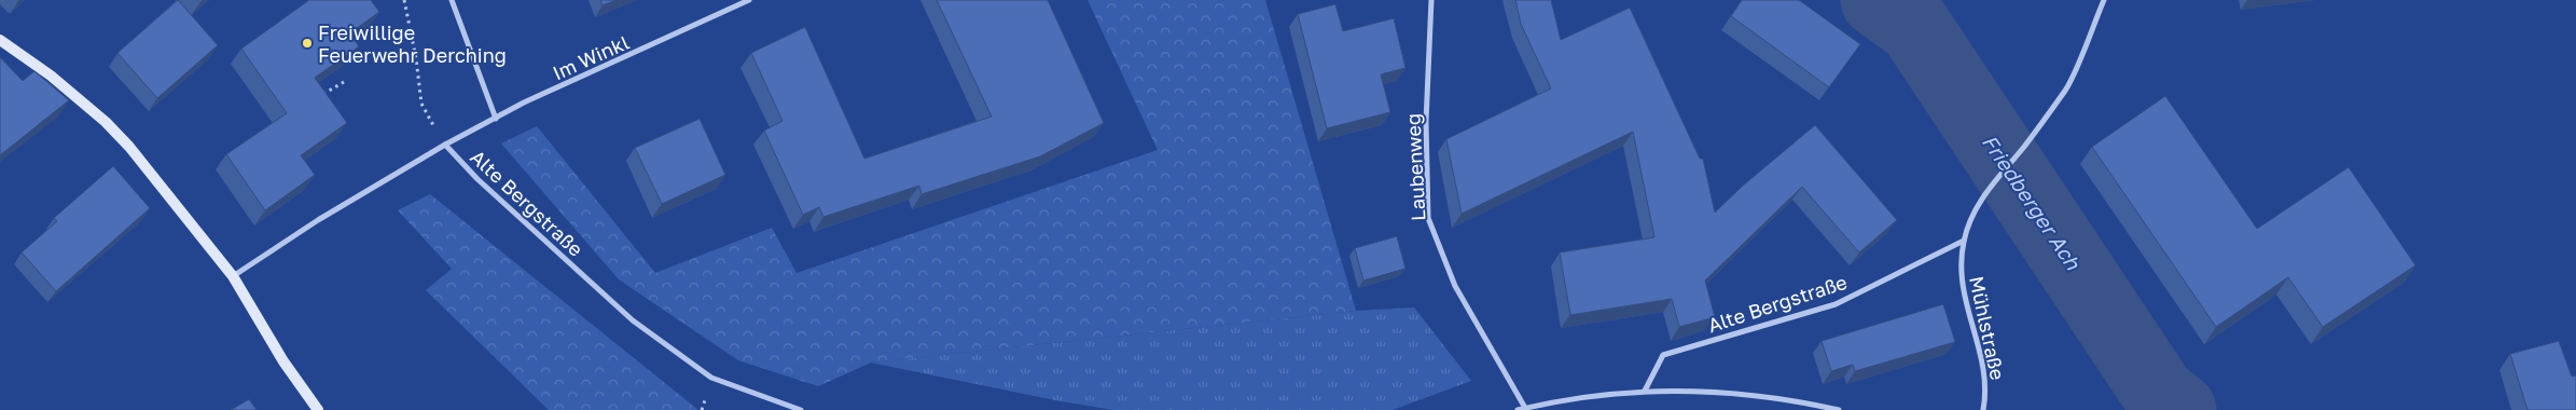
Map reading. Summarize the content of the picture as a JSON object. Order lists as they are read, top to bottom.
{
  "streets": {
    "street": [
      "Im Winkl",
      "Laubenweg",
      "Alte Bergstraße",
      "Mühlstraße"
    ]
  },
  "crossings": [
    ["Im Winkl", "Alte Bergstraße"],
    ["Alte Bergstraße", "Mühlstraße"]
  ],
  "water": ["Friedberger Ach"],
  "places": ["Freiwillige Feuerwehr Derching"]
}
